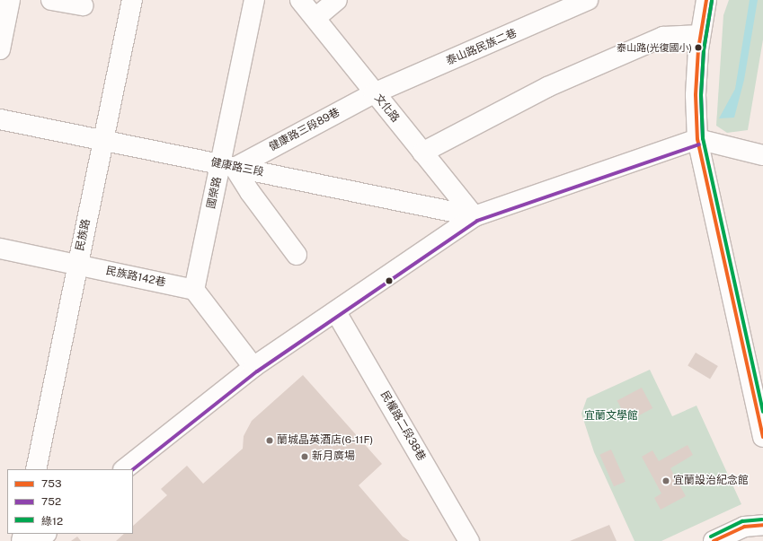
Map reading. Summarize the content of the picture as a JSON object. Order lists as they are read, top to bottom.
{
  "streets": {
    "street": [
      "泰山路民族二巷",
      "文化路",
      "健康路三段89巷",
      "健康路三段",
      "國榮路",
      "民族路",
      "民族路142巷",
      "民權路二段38巷"
    ]
  },
  "crossings": [
    ["泰山路民族二巷", "文化路"],
    ["泰山路民族二巷", "健康路三段89巷"],
    ["文化路", "健康路三段89巷"],
    ["文化路", "健康路三段"],
    ["健康路三段89巷", "健康路三段"],
    ["健康路三段89巷", "國榮路"],
    ["健康路三段", "國榮路"],
    ["健康路三段", "民族路"],
    ["國榮路", "民族路142巷"],
    ["民族路", "民族路142巷"]
  ],
  "parks": ["宜蘭文學館"],
  "places": [
    "泰山路(光復國小)",
    "蘭城晶英酒店(6-11F)",
    "新月廣場",
    "宜蘭設治紀念館"
  ],
  "lines": ["transit line 753", "transit line 752", "transit line 綠12"],
  "legend": ["753", "752", "綠12"]
}
